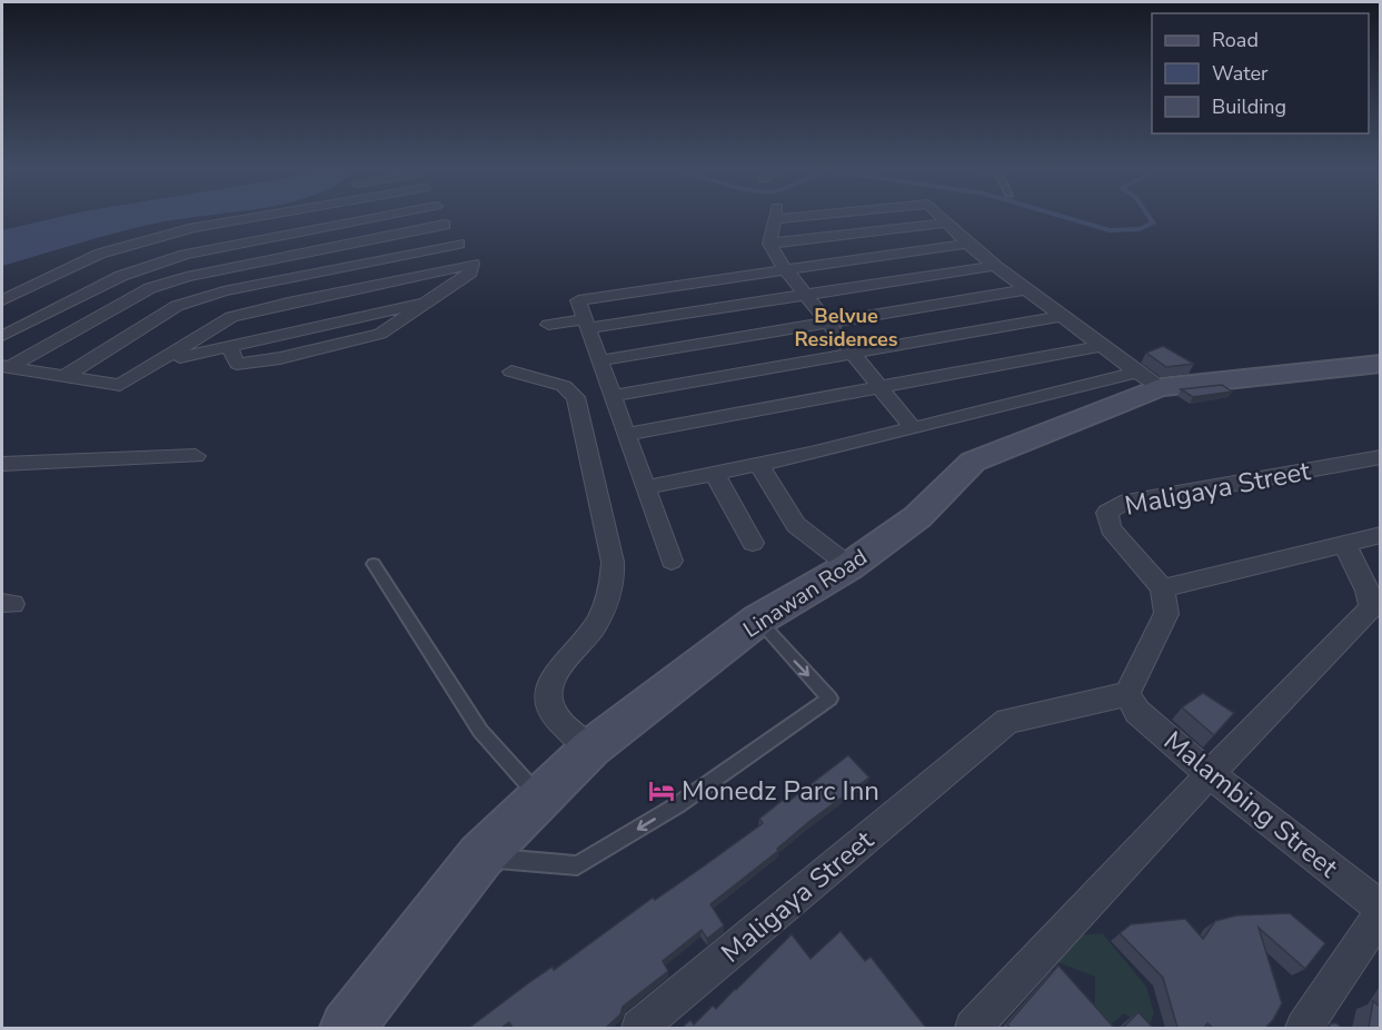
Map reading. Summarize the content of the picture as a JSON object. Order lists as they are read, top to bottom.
{
  "streets": {
    "street": ["Maligaya Street", "Linawan Road", "Malambing Street"]
  },
  "crossings": [
    ["Maligaya Street", "Malambing Street"]
  ],
  "districts": ["Belvue Residences"],
  "places": {
    "hotel": ["Monedz Parc Inn"]
  },
  "legend": ["Road", "Water", "Building"]
}
